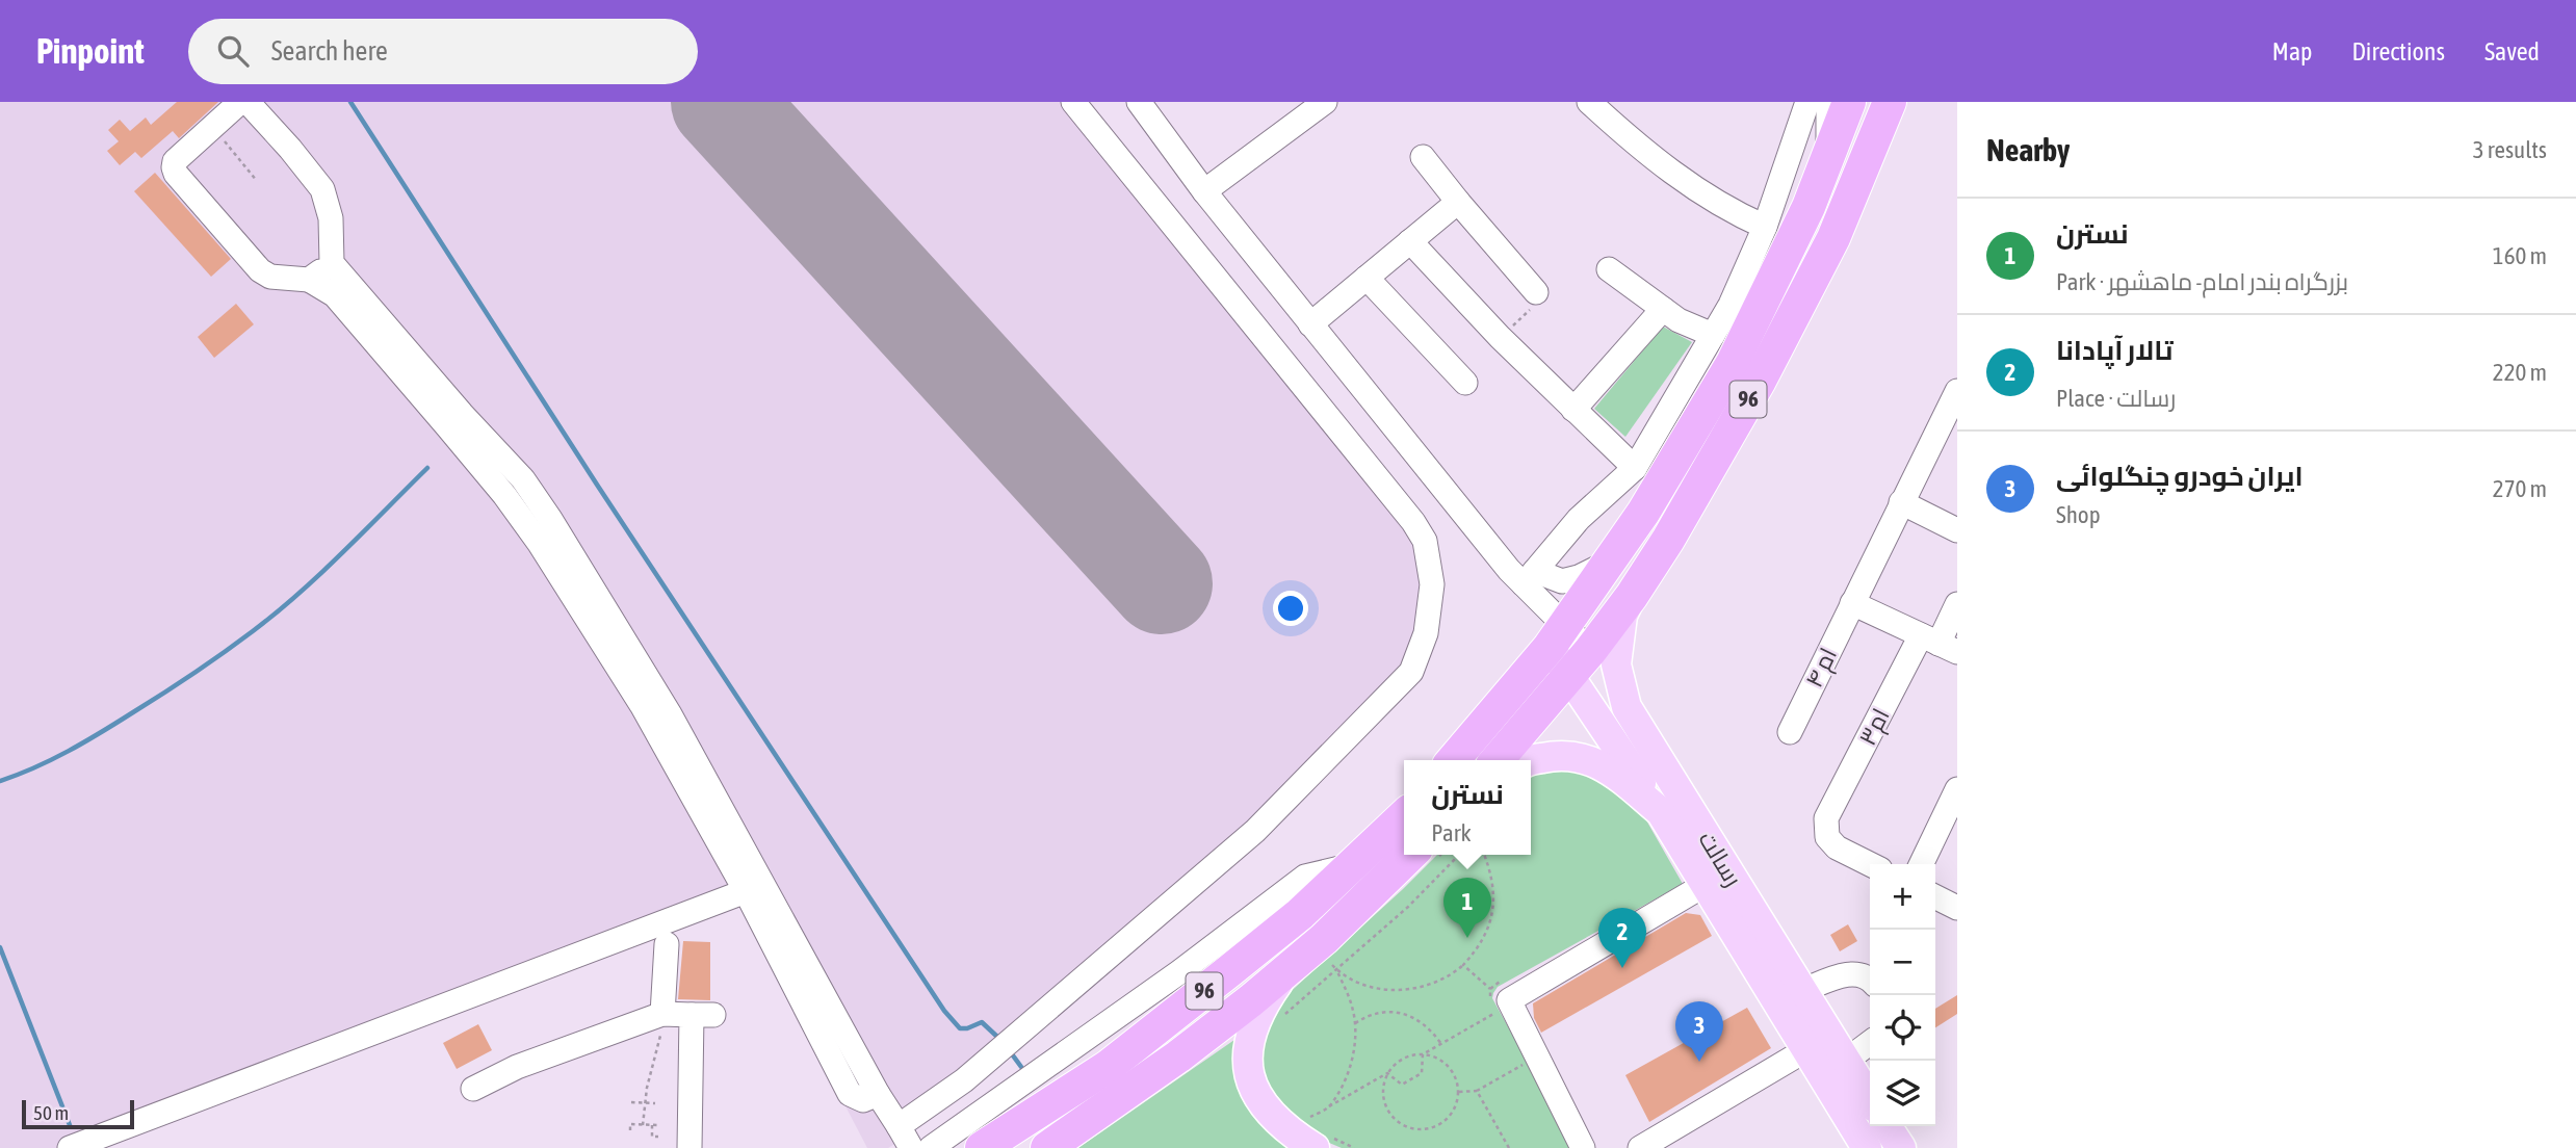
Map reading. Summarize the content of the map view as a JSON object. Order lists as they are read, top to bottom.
{
  "streets": {
    "highway": ["96"],
    "main road": ["رسالت"],
    "street": ["ام ۴", "ام۳"]
  },
  "crossings": [
    ["96", "رسالت"]
  ],
  "scale_bar": "50 m",
  "page": {
    "header": "Pinpoint",
    "search": "Search here",
    "nav": ["Map", "Directions", "Saved"],
    "heading": ["Nearby", "3 results"],
    "list": [
      {
        "mark": "1",
        "name": "نسترن",
        "note": "Park · بزرگراه بندر امام- ماهشهر",
        "value": "160 m"
      },
      {
        "mark": "2",
        "name": "تالار آپادانا",
        "note": "Place · رسالت",
        "value": "220 m"
      },
      {
        "mark": "3",
        "name": "ایران خودرو چنگلوائی",
        "note": "Shop",
        "value": "270 m"
      }
    ],
    "popup": ["نسترن", "Park"],
    "map_buttons": ["+", "−"],
    "pins": ["1", "2", "3"],
    "scale": "50 m"
  }
}
